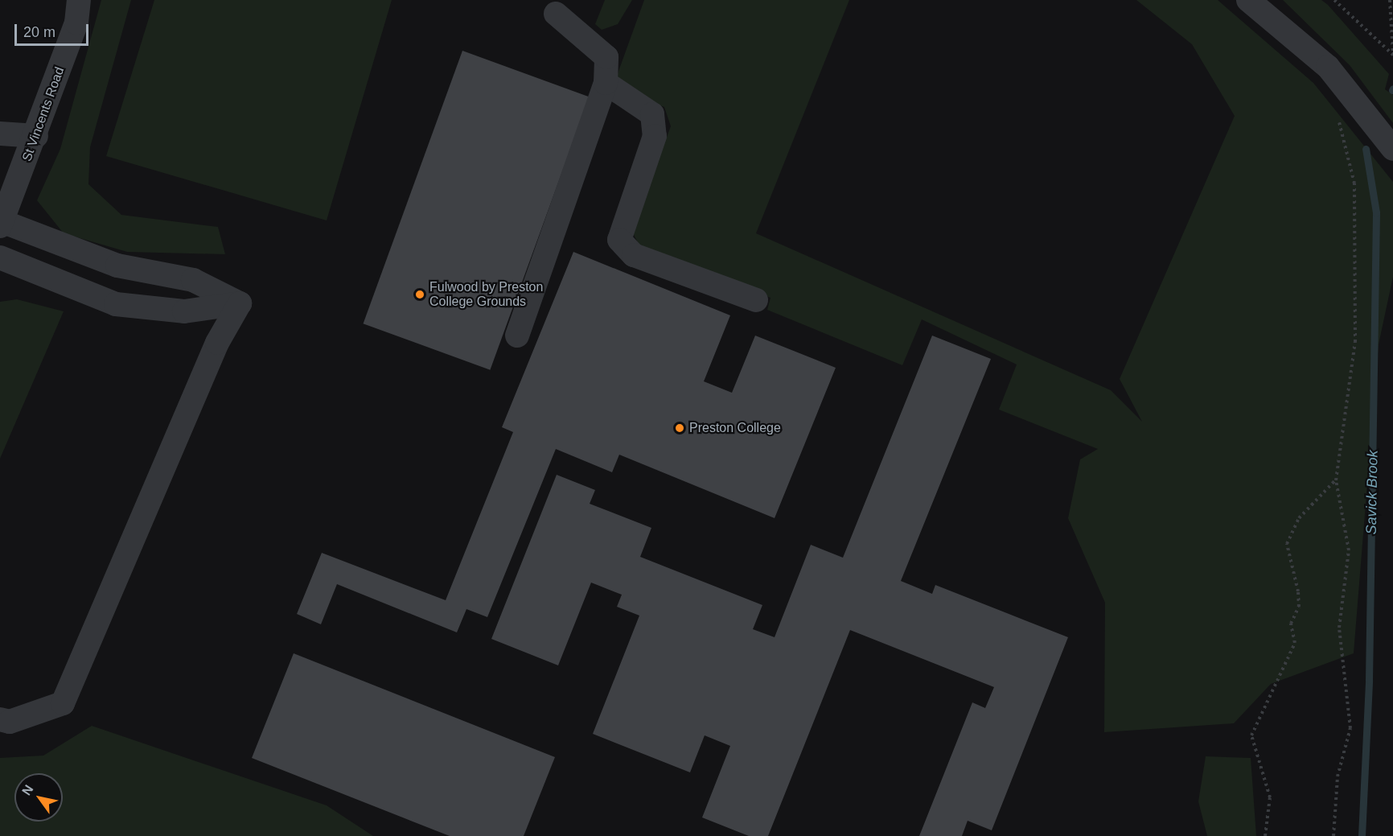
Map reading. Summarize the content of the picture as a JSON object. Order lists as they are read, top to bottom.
{
  "streets": {
    "street": ["St Vincents Road"]
  },
  "water": ["Savick Brook"],
  "places": ["Fulwood by Preston College Grounds", "Preston College"],
  "scale_bar": "20 m",
  "north": "top left"
}
